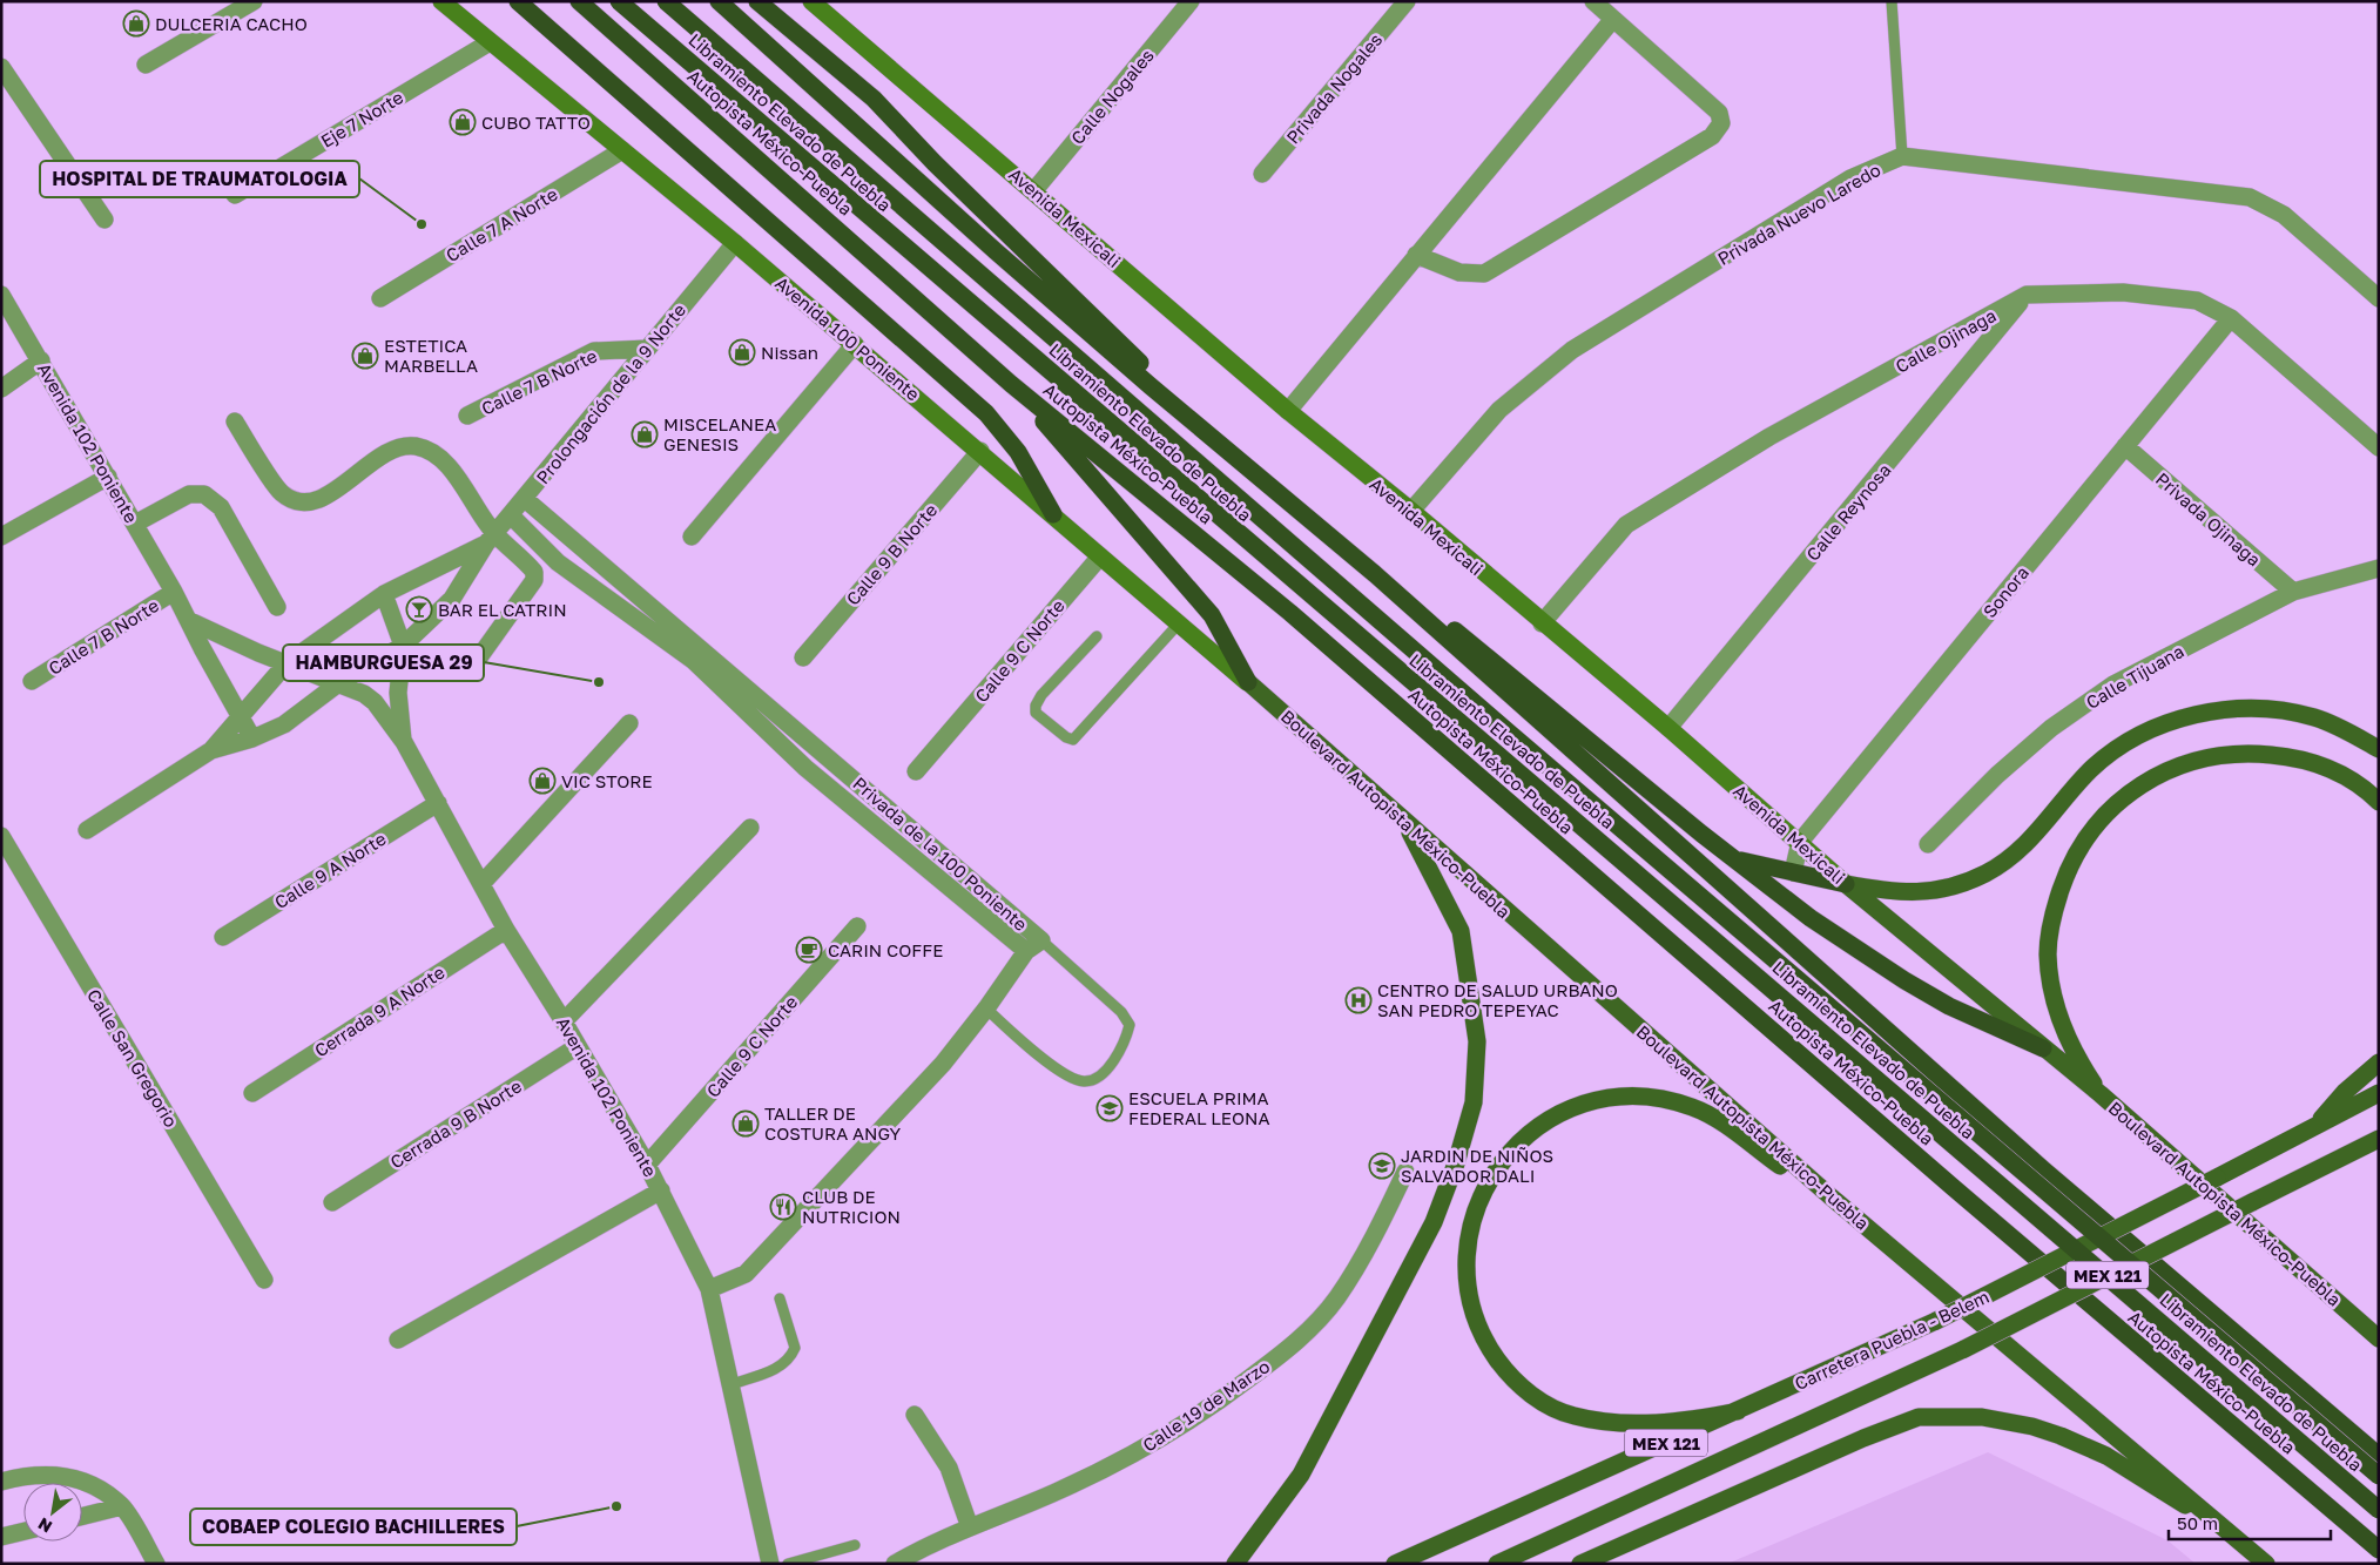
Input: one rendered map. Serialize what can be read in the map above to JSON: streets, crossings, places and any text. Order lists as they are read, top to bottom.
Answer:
{
  "streets": {
    "highway": ["Libramiento Elevado de Puebla", "Autopista México-Puebla"],
    "main road": [
      "Avenida Mexicali",
      "Boulevard Autopista México-Puebla",
      "MEX 121",
      "Carretera Puebla - Belem"
    ],
    "street": [
      "Privada Nogales",
      "Calle Nogales",
      "Eje 7 Norte",
      "Privada Nuevo Laredo",
      "Calle 7 A Norte",
      "Avenida 100 Poniente",
      "Calle Ojinaga",
      "Calle 7 B Norte",
      "Prolongación de la 9 Norte",
      "Avenida 102 Poniente",
      "Calle Reynosa",
      "Privada Ojinaga",
      "Calle 9 B Norte",
      "Sonora",
      "Calle 9 C Norte",
      "Calle Tijuana",
      "Privada de la 100 Poniente",
      "Calle 9 A Norte",
      "Cerrada 9 A Norte",
      "Calle San Gregorio",
      "Cerrada 9 B Norte",
      "Calle 19 de Marzo"
    ]
  },
  "crossings": [
    ["Calle Nogales", "Avenida Mexicali"],
    ["Eje 7 Norte", "Avenida 100 Poniente"],
    ["Privada Nuevo Laredo", "Avenida Mexicali"],
    ["Avenida Mexicali", "Calle Ojinaga"],
    ["Avenida Mexicali", "Calle Reynosa"],
    ["Avenida Mexicali", "Sonora"],
    ["Avenida Mexicali", "Boulevard Autopista México-Puebla"],
    ["Calle 7 A Norte", "Avenida 100 Poniente"],
    ["Avenida 100 Poniente", "Prolongación de la 9 Norte"],
    ["Avenida 100 Poniente", "Calle 9 B Norte"],
    ["Avenida 100 Poniente", "Calle 9 C Norte"],
    ["Avenida 100 Poniente", "Boulevard Autopista México-Puebla"],
    ["Calle Ojinaga", "Calle Reynosa"],
    ["Calle Ojinaga", "Sonora"],
    ["Calle 7 B Norte", "Prolongación de la 9 Norte"],
    ["Calle 7 B Norte", "Avenida 102 Poniente"],
    ["Prolongación de la 9 Norte", "Avenida 102 Poniente"],
    ["Prolongación de la 9 Norte", "Privada de la 100 Poniente"],
    ["Avenida 102 Poniente", "Calle 9 C Norte"],
    ["Avenida 102 Poniente", "Calle 9 A Norte"],
    ["Avenida 102 Poniente", "Cerrada 9 A Norte"],
    ["Avenida 102 Poniente", "Cerrada 9 B Norte"],
    ["Privada Ojinaga", "Sonora"],
    ["Privada Ojinaga", "Calle Tijuana"]
  ],
  "places": {
    "shop": [
      "DULCERIA CACHO",
      "CUBO TATTO",
      "Nissan",
      "ESTETICA MARBELLA",
      "MISCELANEA GENESIS",
      "VIC STORE",
      "TALLER DE COSTURA ANGY"
    ],
    "other": ["HOSPITAL DE TRAUMATOLOGIA", "HAMBURGUESA 29", "COBAEP COLEGIO BACHILLERES"],
    "bar": ["BAR EL CATRIN"],
    "cafe": ["CARIN COFFE"],
    "hospital": ["CENTRO DE SALUD URBANO SAN PEDRO TEPEYAC"],
    "school or university": ["ESCUELA PRIMA FEDERAL LEONA", "JARDIN DE NIÑOS SALVADOR DALI"],
    "restaurant": ["CLUB DE NUTRICION"]
  },
  "scale_bar": "50 m",
  "north": "bottom left"
}
